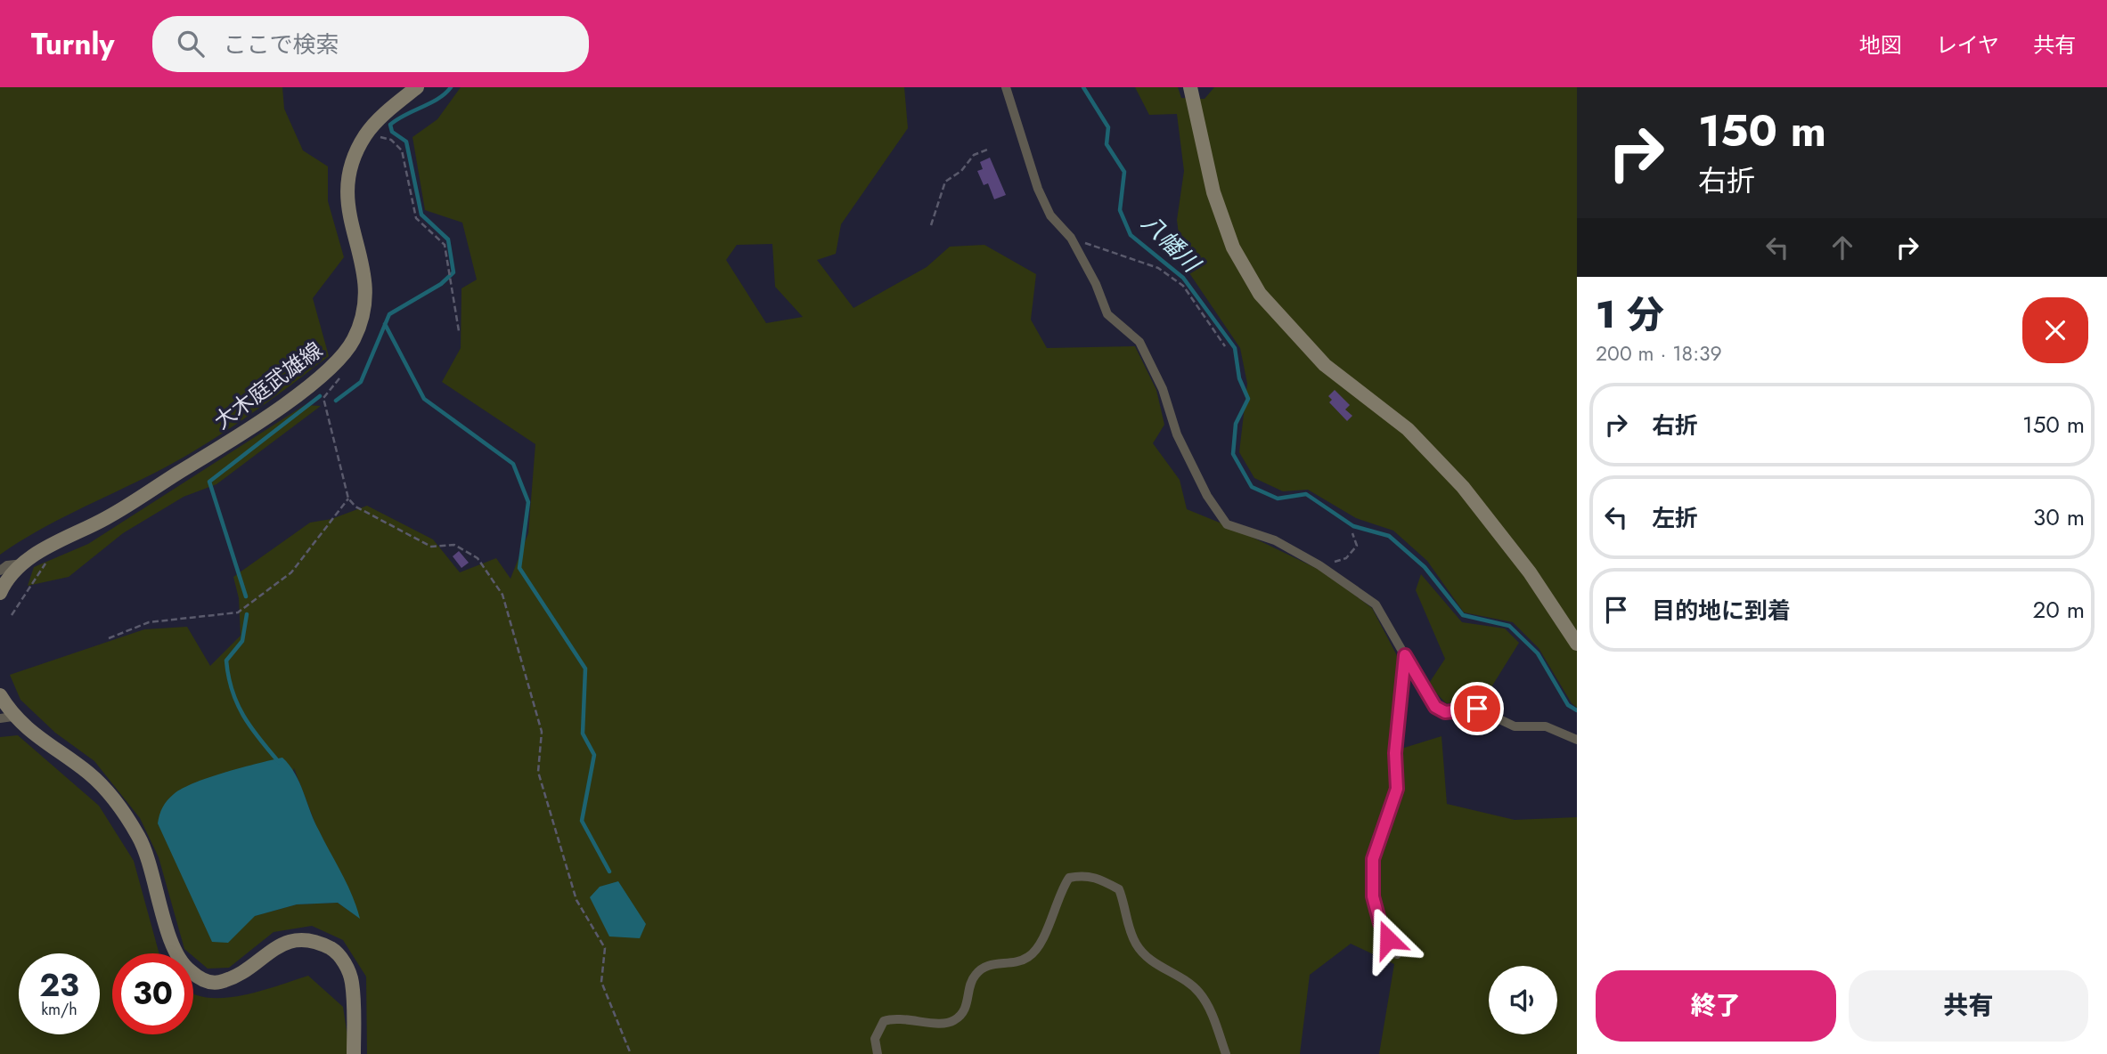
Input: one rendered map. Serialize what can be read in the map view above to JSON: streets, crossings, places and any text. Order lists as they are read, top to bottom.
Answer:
{
  "streets": {
    "main road": ["大木庭武雄線"]
  },
  "water": ["八幡川"],
  "page": {
    "header": "Turnly",
    "search": "ここで検索",
    "nav": ["地図", "レイヤ", "共有"],
    "turn": ["150 m", "右折"],
    "heading": ["1 分", "200 m · 18:39"],
    "list": [
      {
        "name": "右折",
        "value": "150 m"
      },
      {
        "name": "左折",
        "value": "30 m"
      },
      {
        "name": "目的地に到着",
        "value": "20 m"
      }
    ],
    "speed": "23 km/h",
    "limit": "30",
    "buttons": ["終了", "共有"]
  }
}
